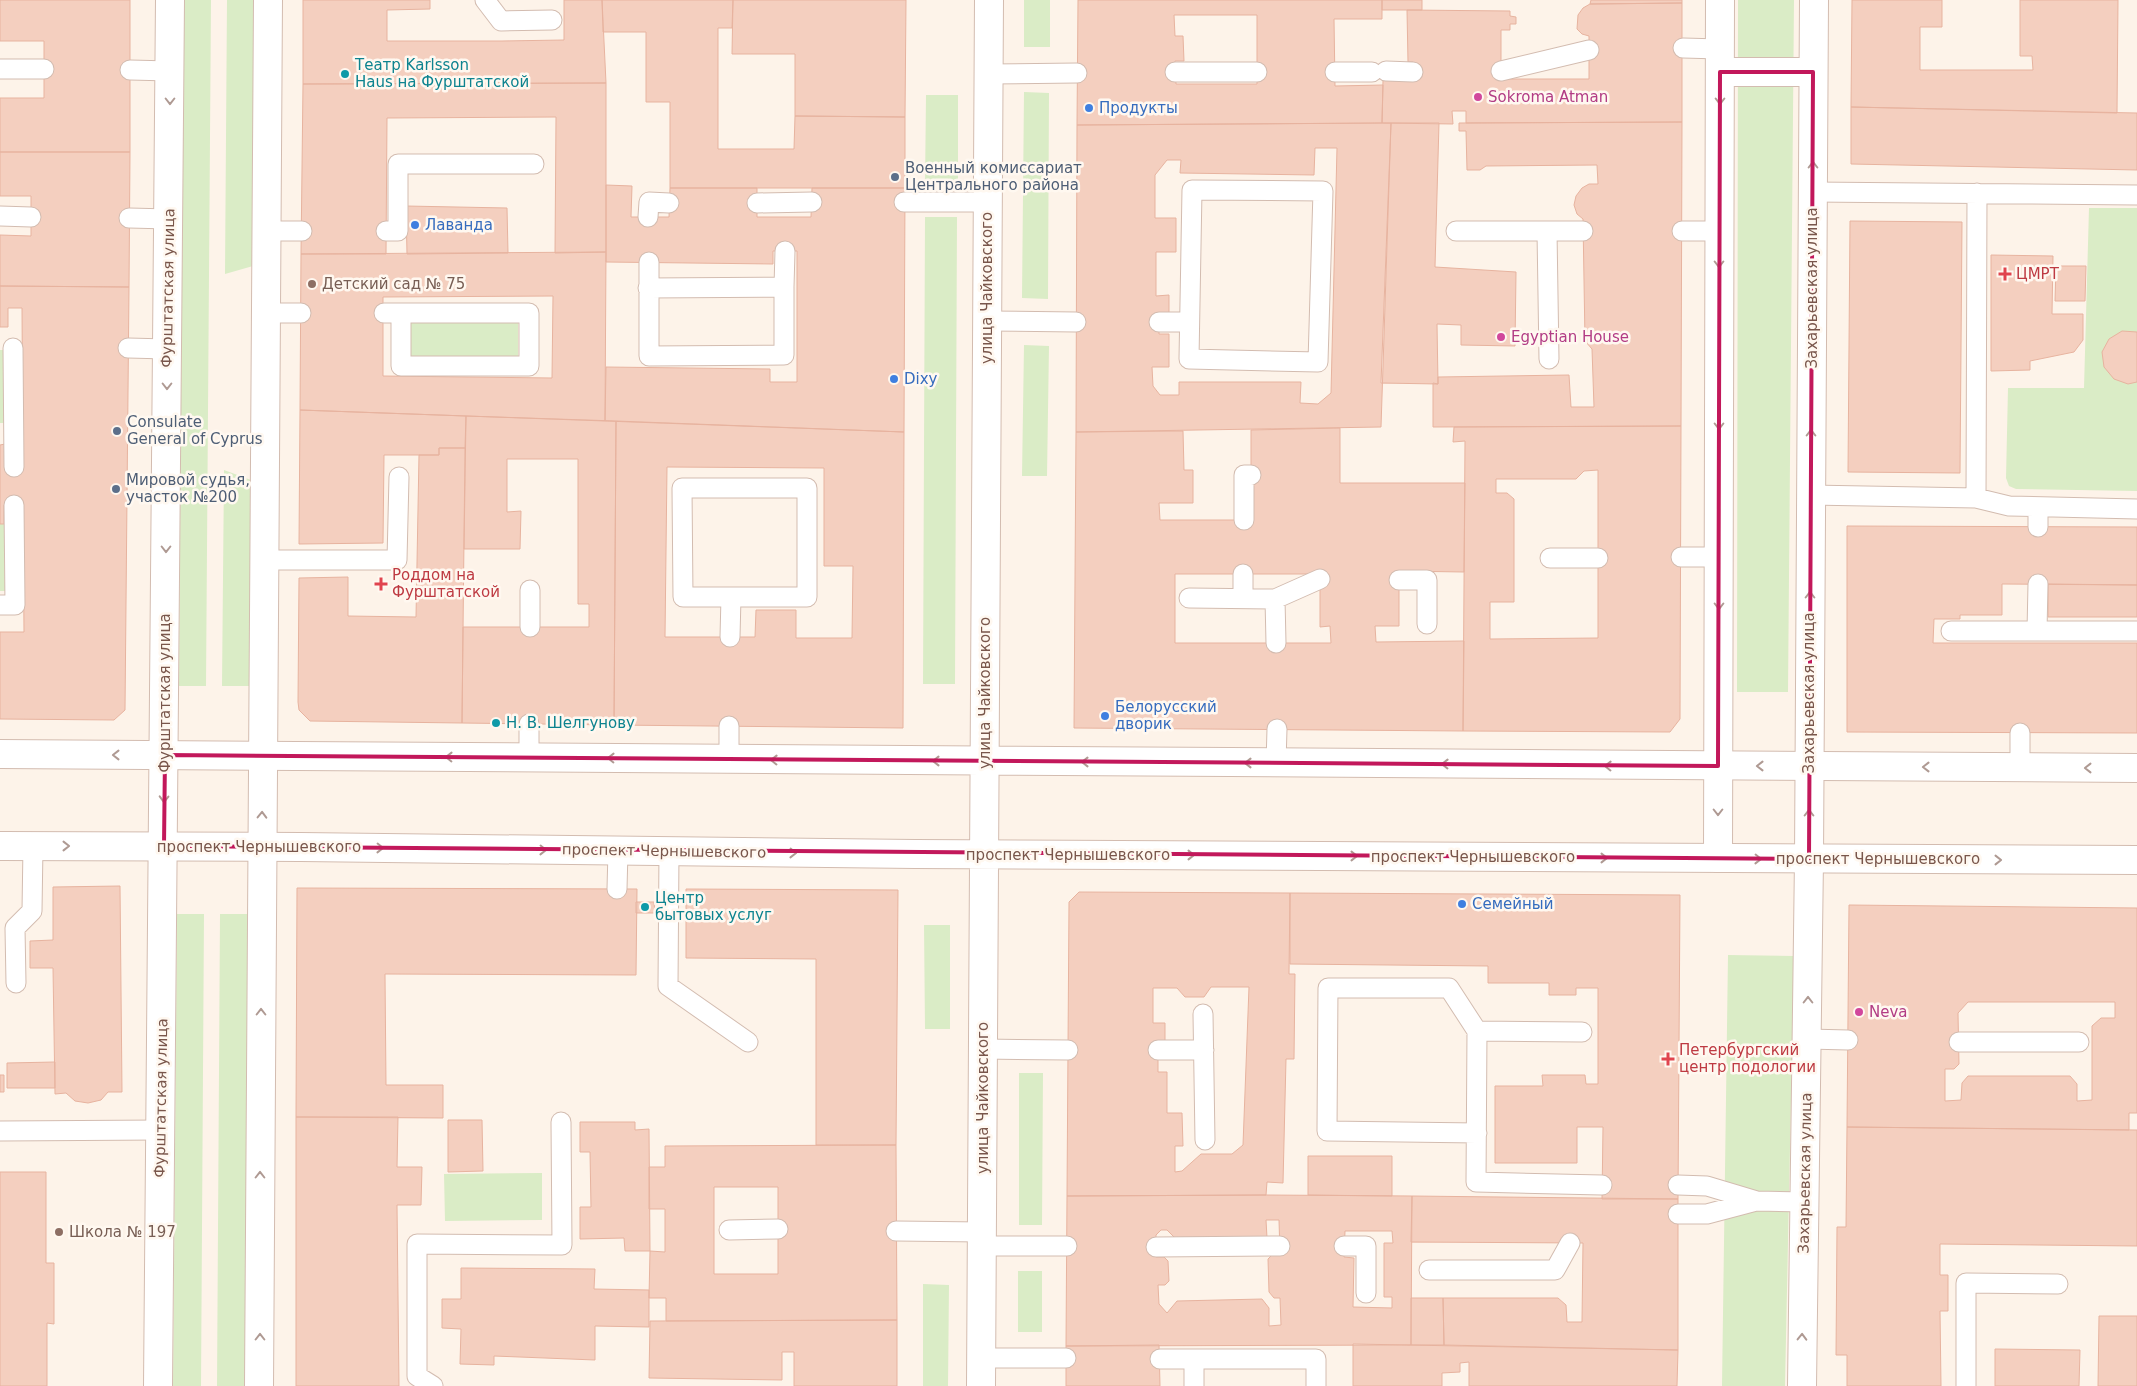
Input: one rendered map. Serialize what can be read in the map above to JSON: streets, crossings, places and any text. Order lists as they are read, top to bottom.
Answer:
{
  "streets": {
    "street": [
      "Фурштатская улица",
      "улица Чайковского",
      "Захарьевская улица",
      "проспект Чернышевского"
    ]
  },
  "crossings": [
    ["Фурштатская улица", "проспект Чернышевского"],
    ["улица Чайковского", "проспект Чернышевского"],
    ["Захарьевская улица", "проспект Чернышевского"]
  ],
  "places": {
    "other": [
      "Театр Karlsson Haus на Фурштатской",
      "Sokroma Atman",
      "Продукты",
      "Военный комиссариат Центрального района",
      "Лаванда",
      "Детский сад № 75",
      "Egyptian House",
      "Dixy",
      "Consulate General of Cyprus",
      "Мировой судья, участок №200",
      "Белорусский дворик",
      "Н. В. Шелгунову",
      "Семейный",
      "Центр бытовых услуг",
      "Neva",
      "Школа № 197"
    ],
    "health": ["ЦМРТ", "Роддом на Фурштатской", "Петербургский центр подологии"]
  }
}
